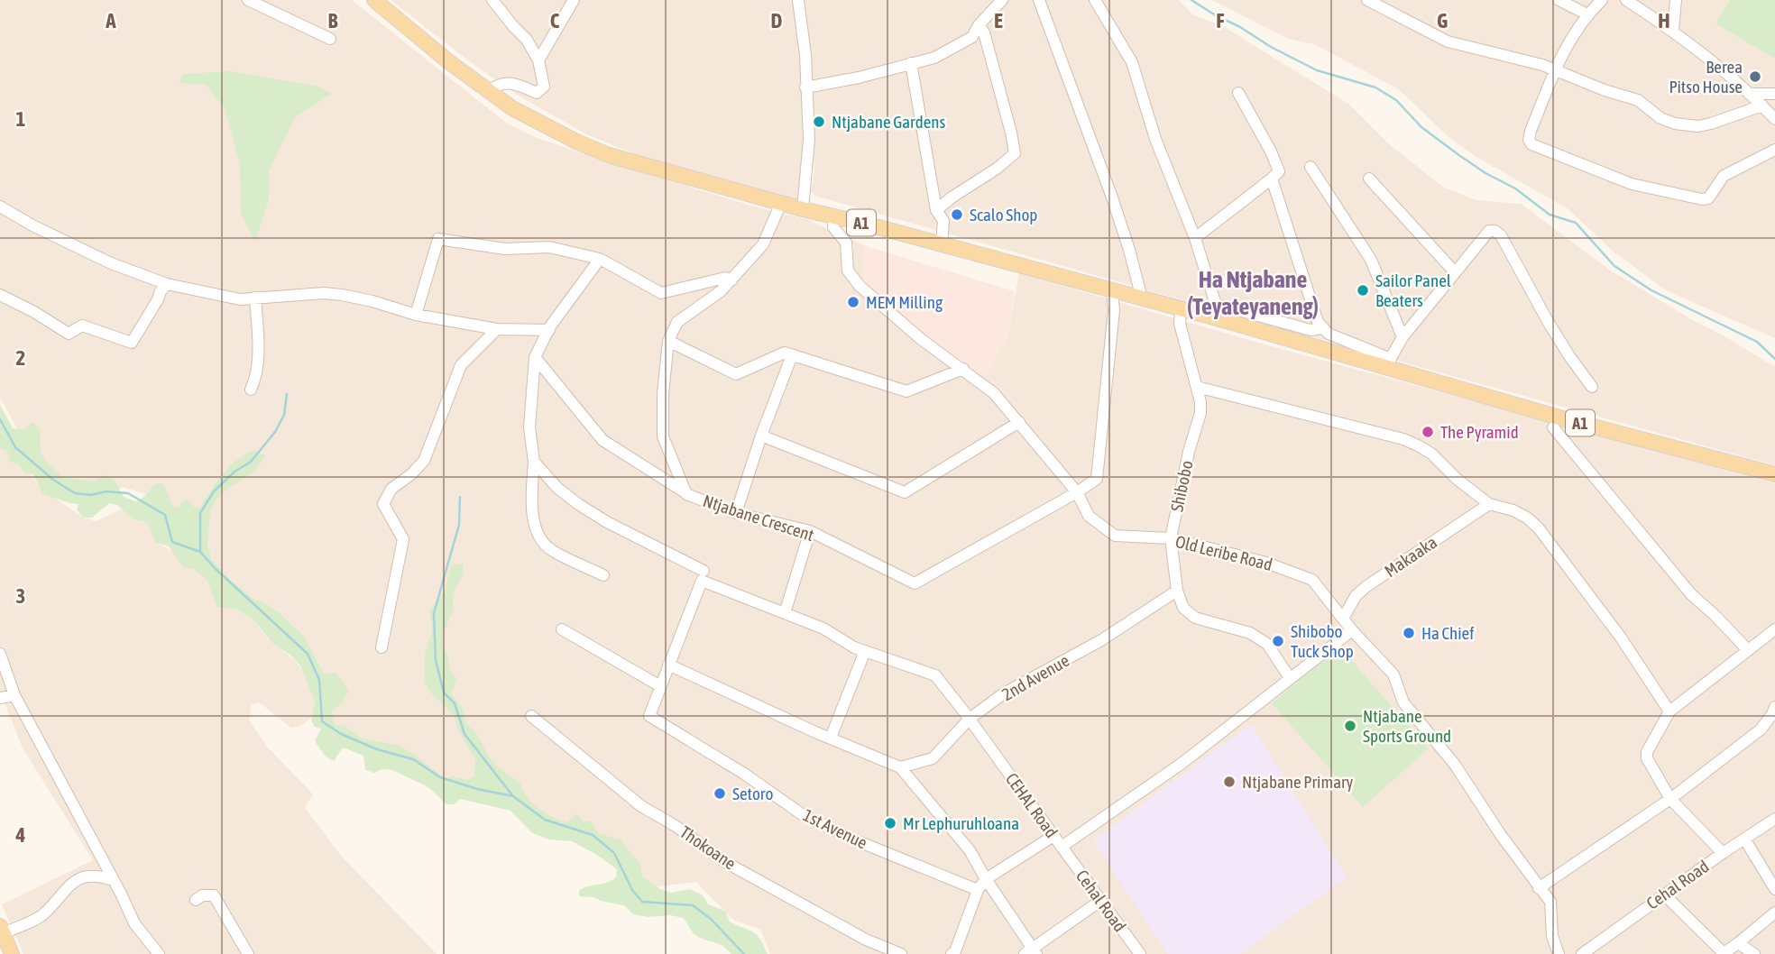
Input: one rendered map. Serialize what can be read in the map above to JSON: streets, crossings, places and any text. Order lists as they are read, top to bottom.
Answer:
{
  "streets": {
    "main road": ["A1"],
    "street": [
      "Shibobo",
      "Ntjabane Crescent",
      "Old Leribe Road",
      "Makaaka",
      "2nd Avenue",
      "CEHAL Road",
      "1st Avenue",
      "Thokoane",
      "Cehal Road"
    ]
  },
  "crossings": [
    ["A1", "Shibobo"],
    ["A1", "Ntjabane Crescent"],
    ["A1", "Old Leribe Road"],
    ["Shibobo", "Old Leribe Road"],
    ["Shibobo", "2nd Avenue"],
    ["Shibobo", "CEHAL Road"],
    ["Ntjabane Crescent", "Old Leribe Road"],
    ["Old Leribe Road", "Makaaka"],
    ["Old Leribe Road", "CEHAL Road"],
    ["2nd Avenue", "CEHAL Road"],
    ["CEHAL Road", "1st Avenue"],
    ["CEHAL Road", "Cehal Road"]
  ],
  "districts": ["Ha Ntjabane (Teyateyaneng)"],
  "places": [
    "Berea Pitso House",
    "Ntjabane Gardens",
    "Scalo Shop",
    "Sailor Panel Beaters",
    "MEM Milling",
    "The Pyramid",
    "Ha Chief",
    "Shibobo Tuck Shop",
    "Ntjabane Sports Ground",
    "Ntjabane Primary",
    "Setoro",
    "Mr Lephuruhloana"
  ],
  "grid": {
    "columns": [
      "A",
      "B",
      "C",
      "D",
      "E",
      "F",
      "G",
      "H"
    ],
    "rows": [
      "1",
      "2",
      "3",
      "4"
    ]
  }
}
